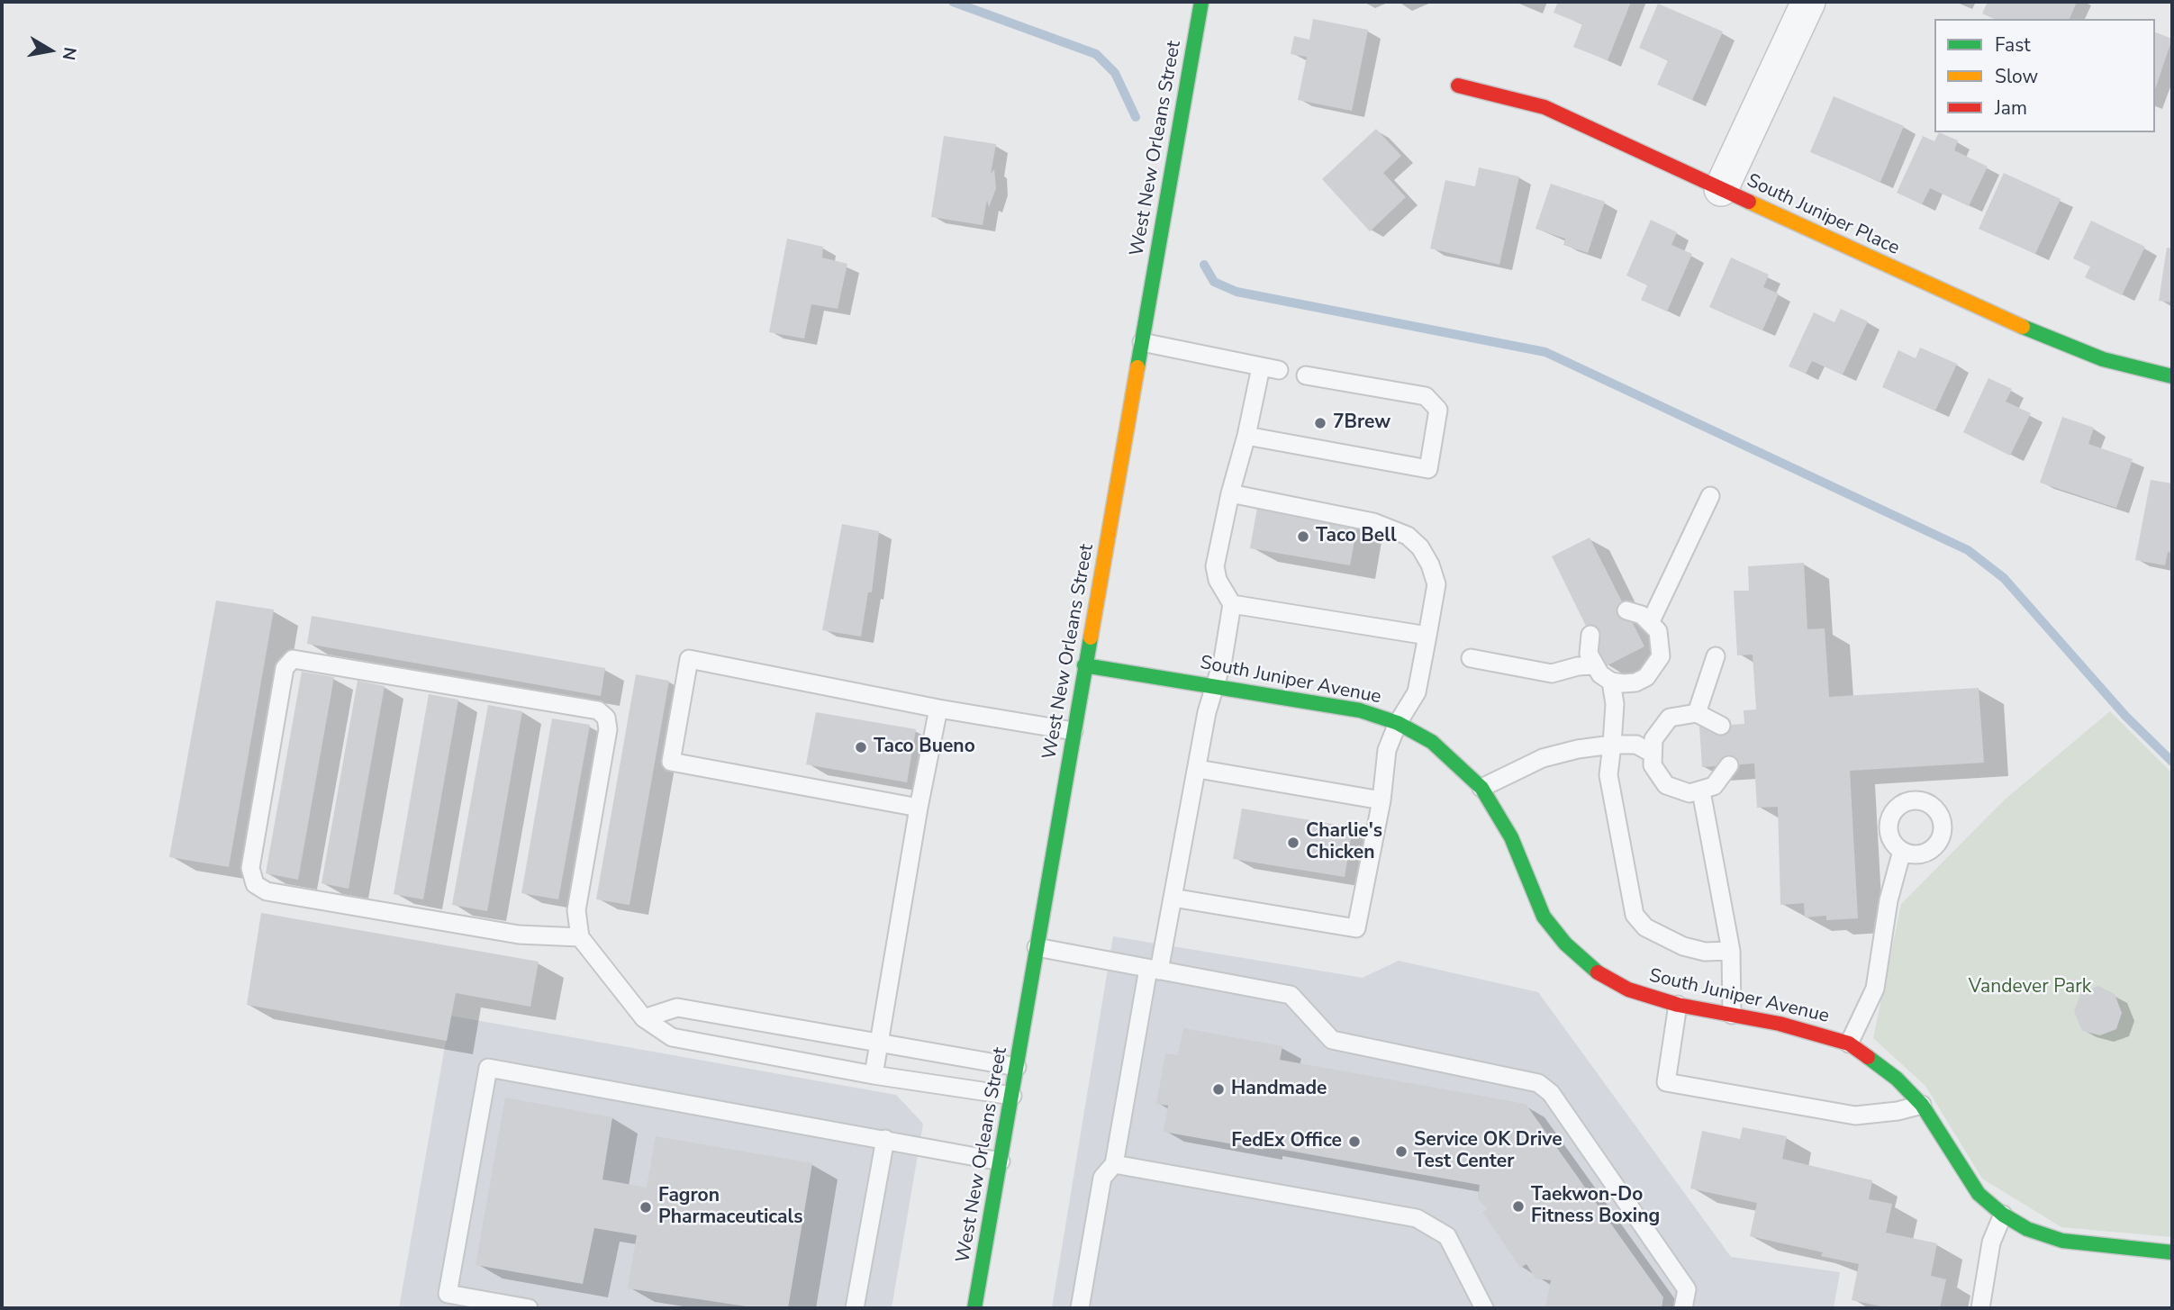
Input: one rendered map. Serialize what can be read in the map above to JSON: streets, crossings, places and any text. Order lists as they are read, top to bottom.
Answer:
{
  "streets": {
    "street": ["West New Orleans Street", "South Juniper Place", "South Juniper Avenue"]
  },
  "crossings": [
    ["West New Orleans Street", "South Juniper Avenue"]
  ],
  "parks": ["Vandever Park"],
  "places": [
    "7Brew",
    "Taco Bell",
    "Taco Bueno",
    "Charlie's Chicken",
    "Handmade",
    "FedEx Office",
    "Service OK Drive Test Center",
    "Taekwon-Do Fitness Boxing",
    "Fagron Pharmaceuticals"
  ],
  "legend": ["Fast", "Slow", "Jam"],
  "north": "right"
}
